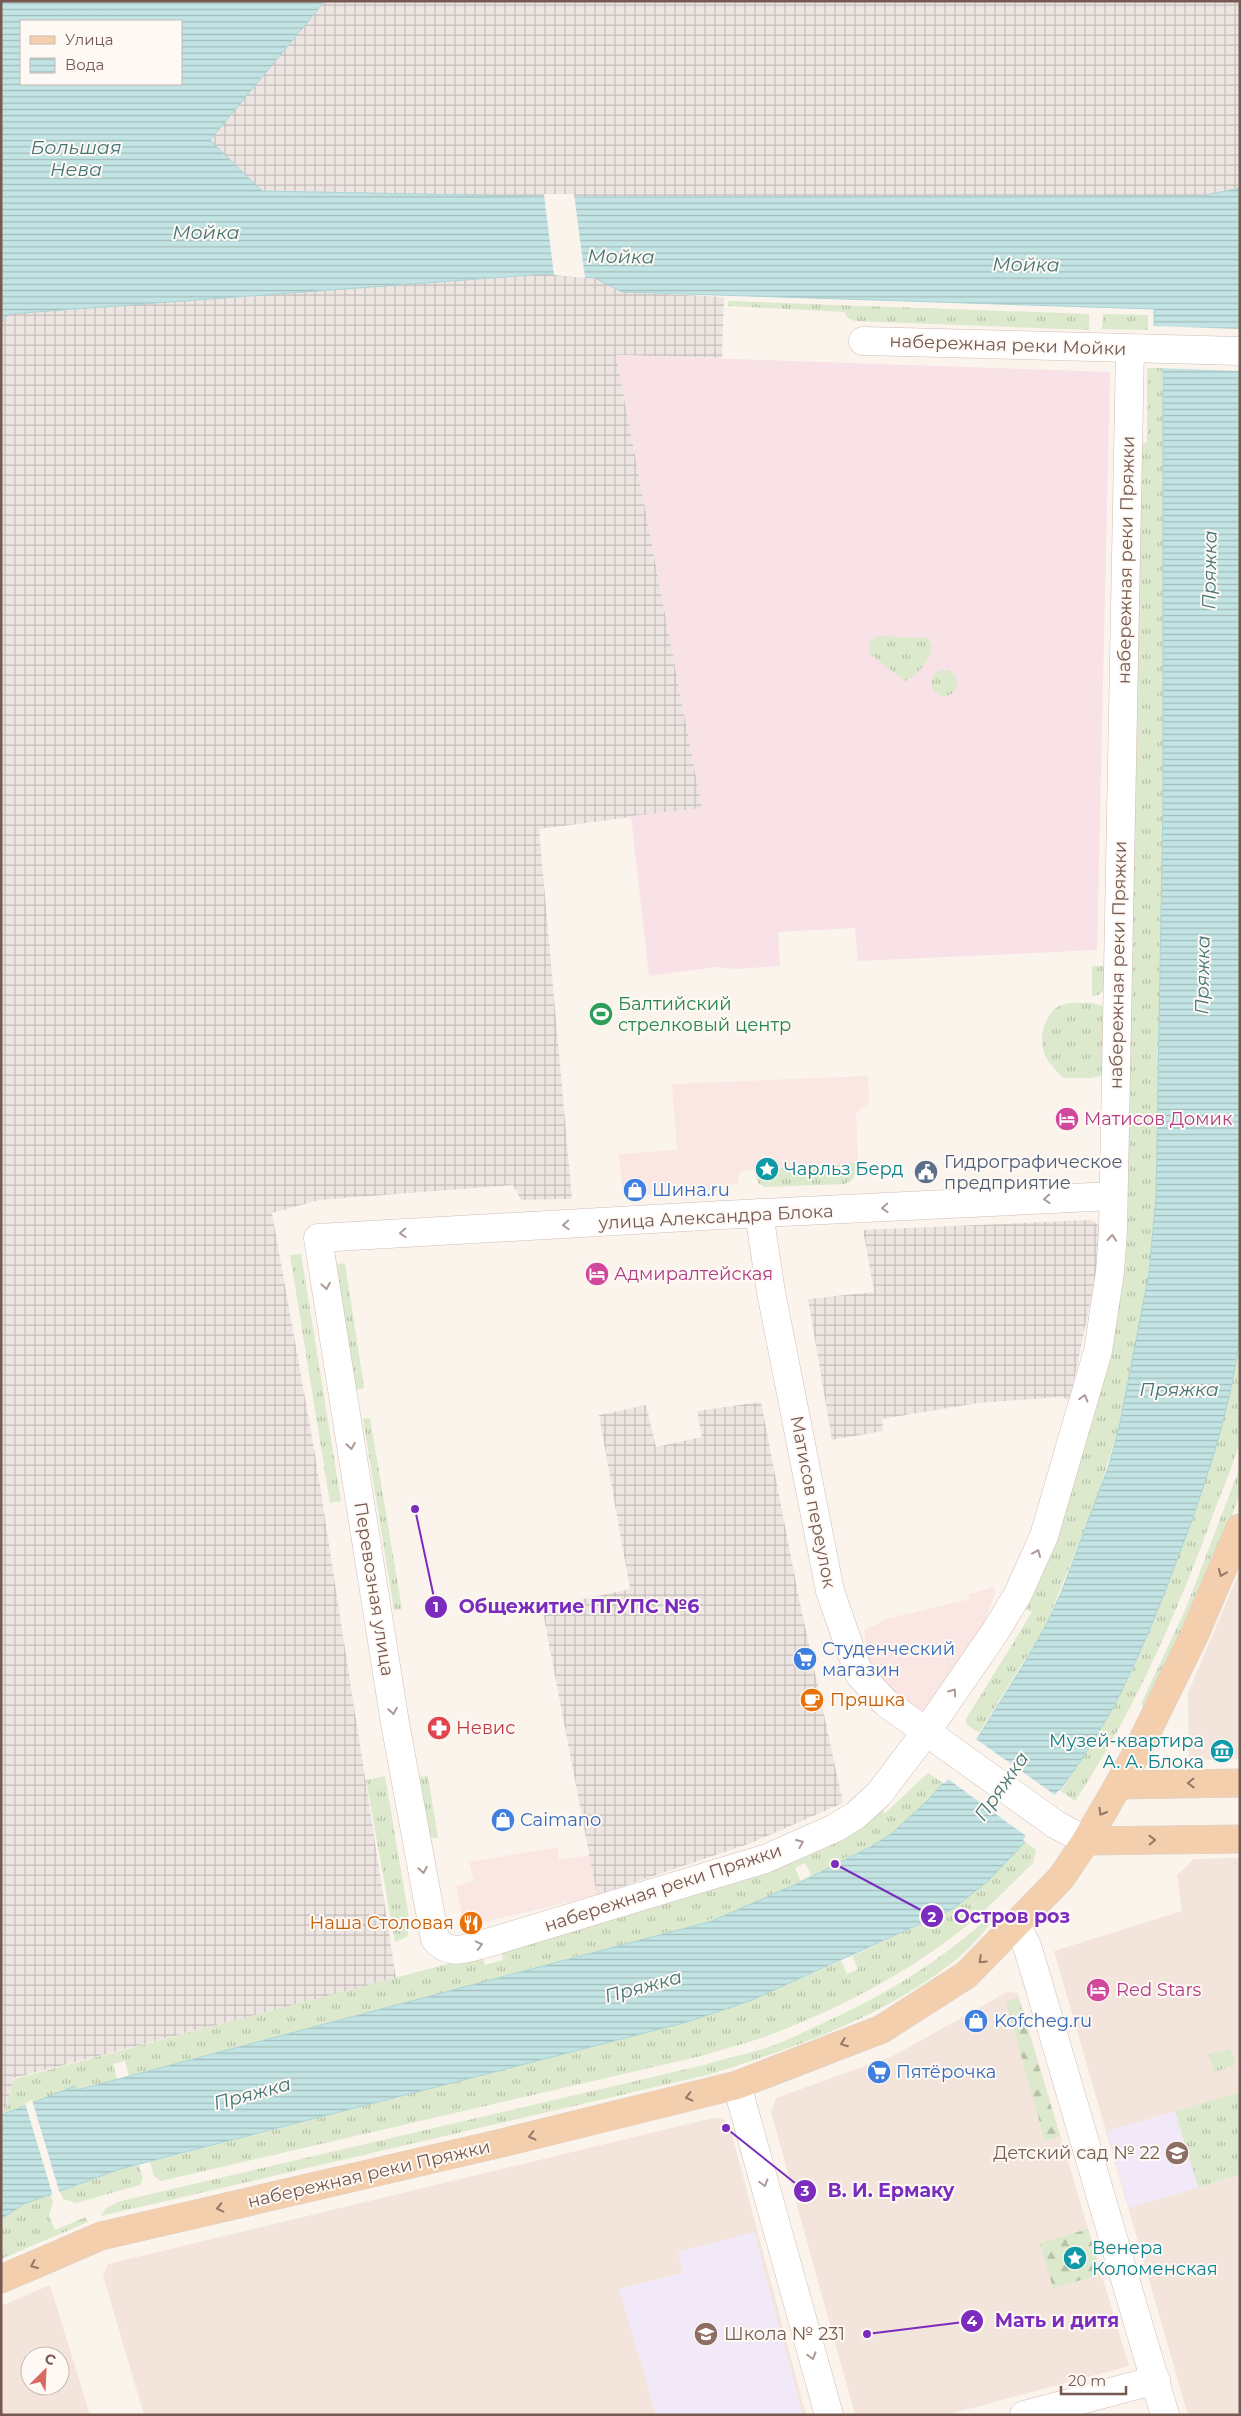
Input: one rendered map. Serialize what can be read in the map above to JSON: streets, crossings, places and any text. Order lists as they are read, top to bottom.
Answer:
{
  "streets": {
    "main road": ["набережная реки Пряжки"],
    "street": [
      "набережная реки Мойки",
      "улица Александра Блока",
      "Матисов переулок",
      "Перевозная улица"
    ]
  },
  "crossings": [
    ["набережная реки Мойки", "набережная реки Пряжки"],
    ["набережная реки Пряжки", "улица Александра Блока"],
    ["набережная реки Пряжки", "Матисов переулок"],
    ["набережная реки Пряжки", "Перевозная улица"],
    ["улица Александра Блока", "Матисов переулок"],
    ["улица Александра Блока", "Перевозная улица"]
  ],
  "one_way": ["улица Александра Блока", "Перевозная улица"],
  "water": ["Большая Нева", "Мойка", "Пряжка"],
  "places": {
    "sports": ["Балтийский стрелковый центр"],
    "hotel": ["Матисов Домик", "Адмиралтейская", "Red Stars"],
    "place": ["Чарльз Берд", "Венера Коломенская"],
    "public building": ["Гидрографическое предприятие"],
    "shop": ["Шина.ru", "Caimano", "Kofcheg.ru"],
    "other": [
      "Общежитие ПГУПС №6",
      "Остров роз",
      "В. И. Ермаку",
      "Мать и дитя"
    ],
    "supermarket": ["Студенческий магазин", "Пятёрочка"],
    "cafe": ["Пряшка"],
    "pharmacy": ["Невис"],
    "museum": ["Музей-квартира А. А. Блока"],
    "restaurant": ["Наша Столовая"],
    "school or university": ["Детский сад № 22", "Школа № 231"]
  },
  "legend": ["Улица", "Вода"],
  "scale_bar": "20 m",
  "north": "top right"
}
